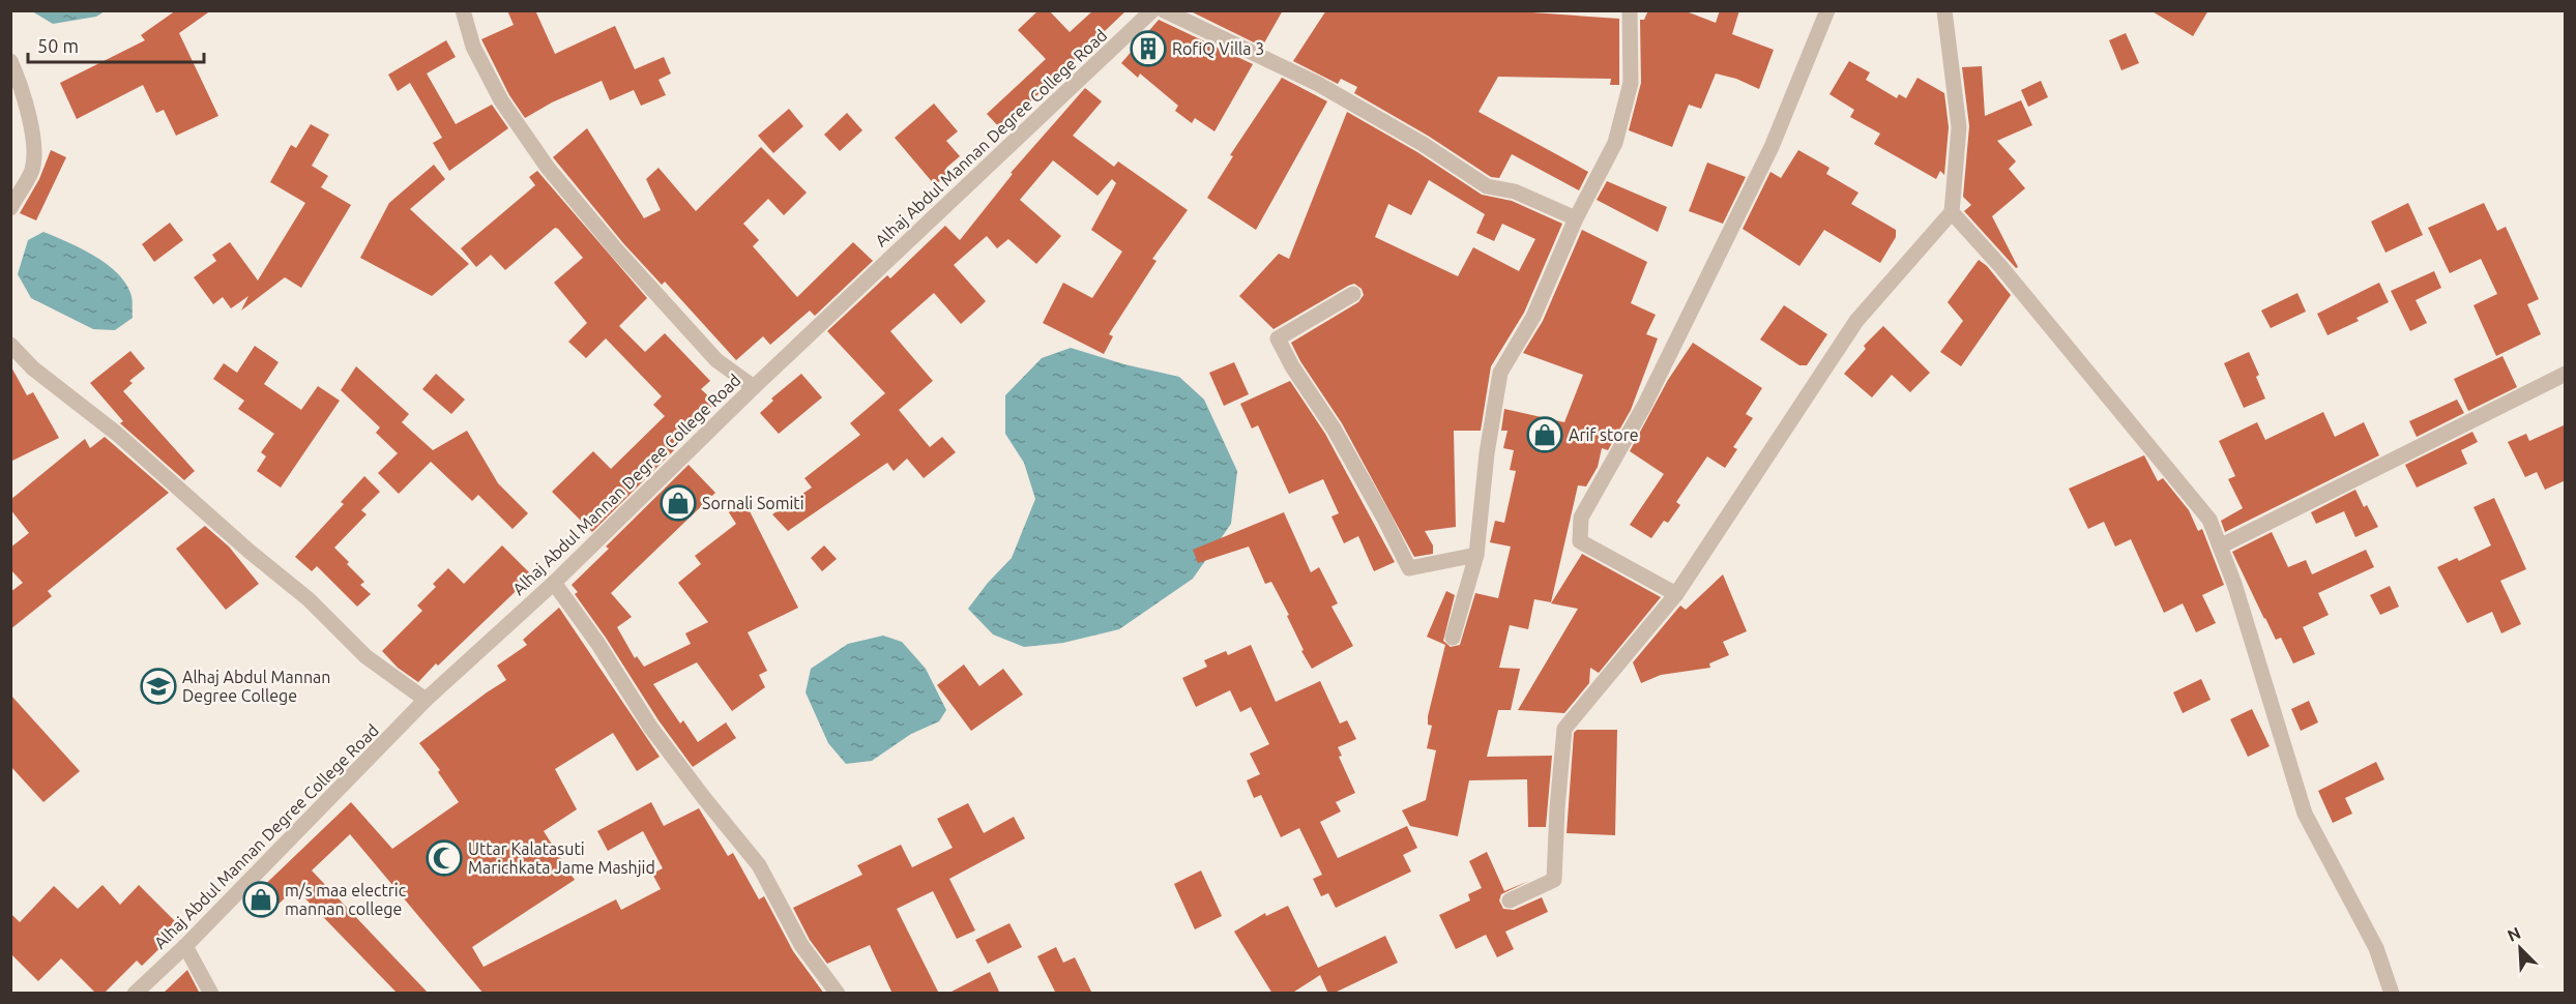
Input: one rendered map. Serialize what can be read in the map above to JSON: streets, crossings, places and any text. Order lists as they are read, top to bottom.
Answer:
{
  "streets": {
    "street": ["Alhaj Abdul Mannan Degree College Road"]
  },
  "places": {
    "building": ["RofiQ Villa 3"],
    "shop": ["Arif store", "Sornali Somiti", "m/s maa electric mannan college"],
    "school or university": ["Alhaj Abdul Mannan Degree College"],
    "mosque": ["Uttar Kalatasuti Marichkata Jame Mashjid"]
  },
  "scale_bar": "50 m",
  "north": "top left"
}
